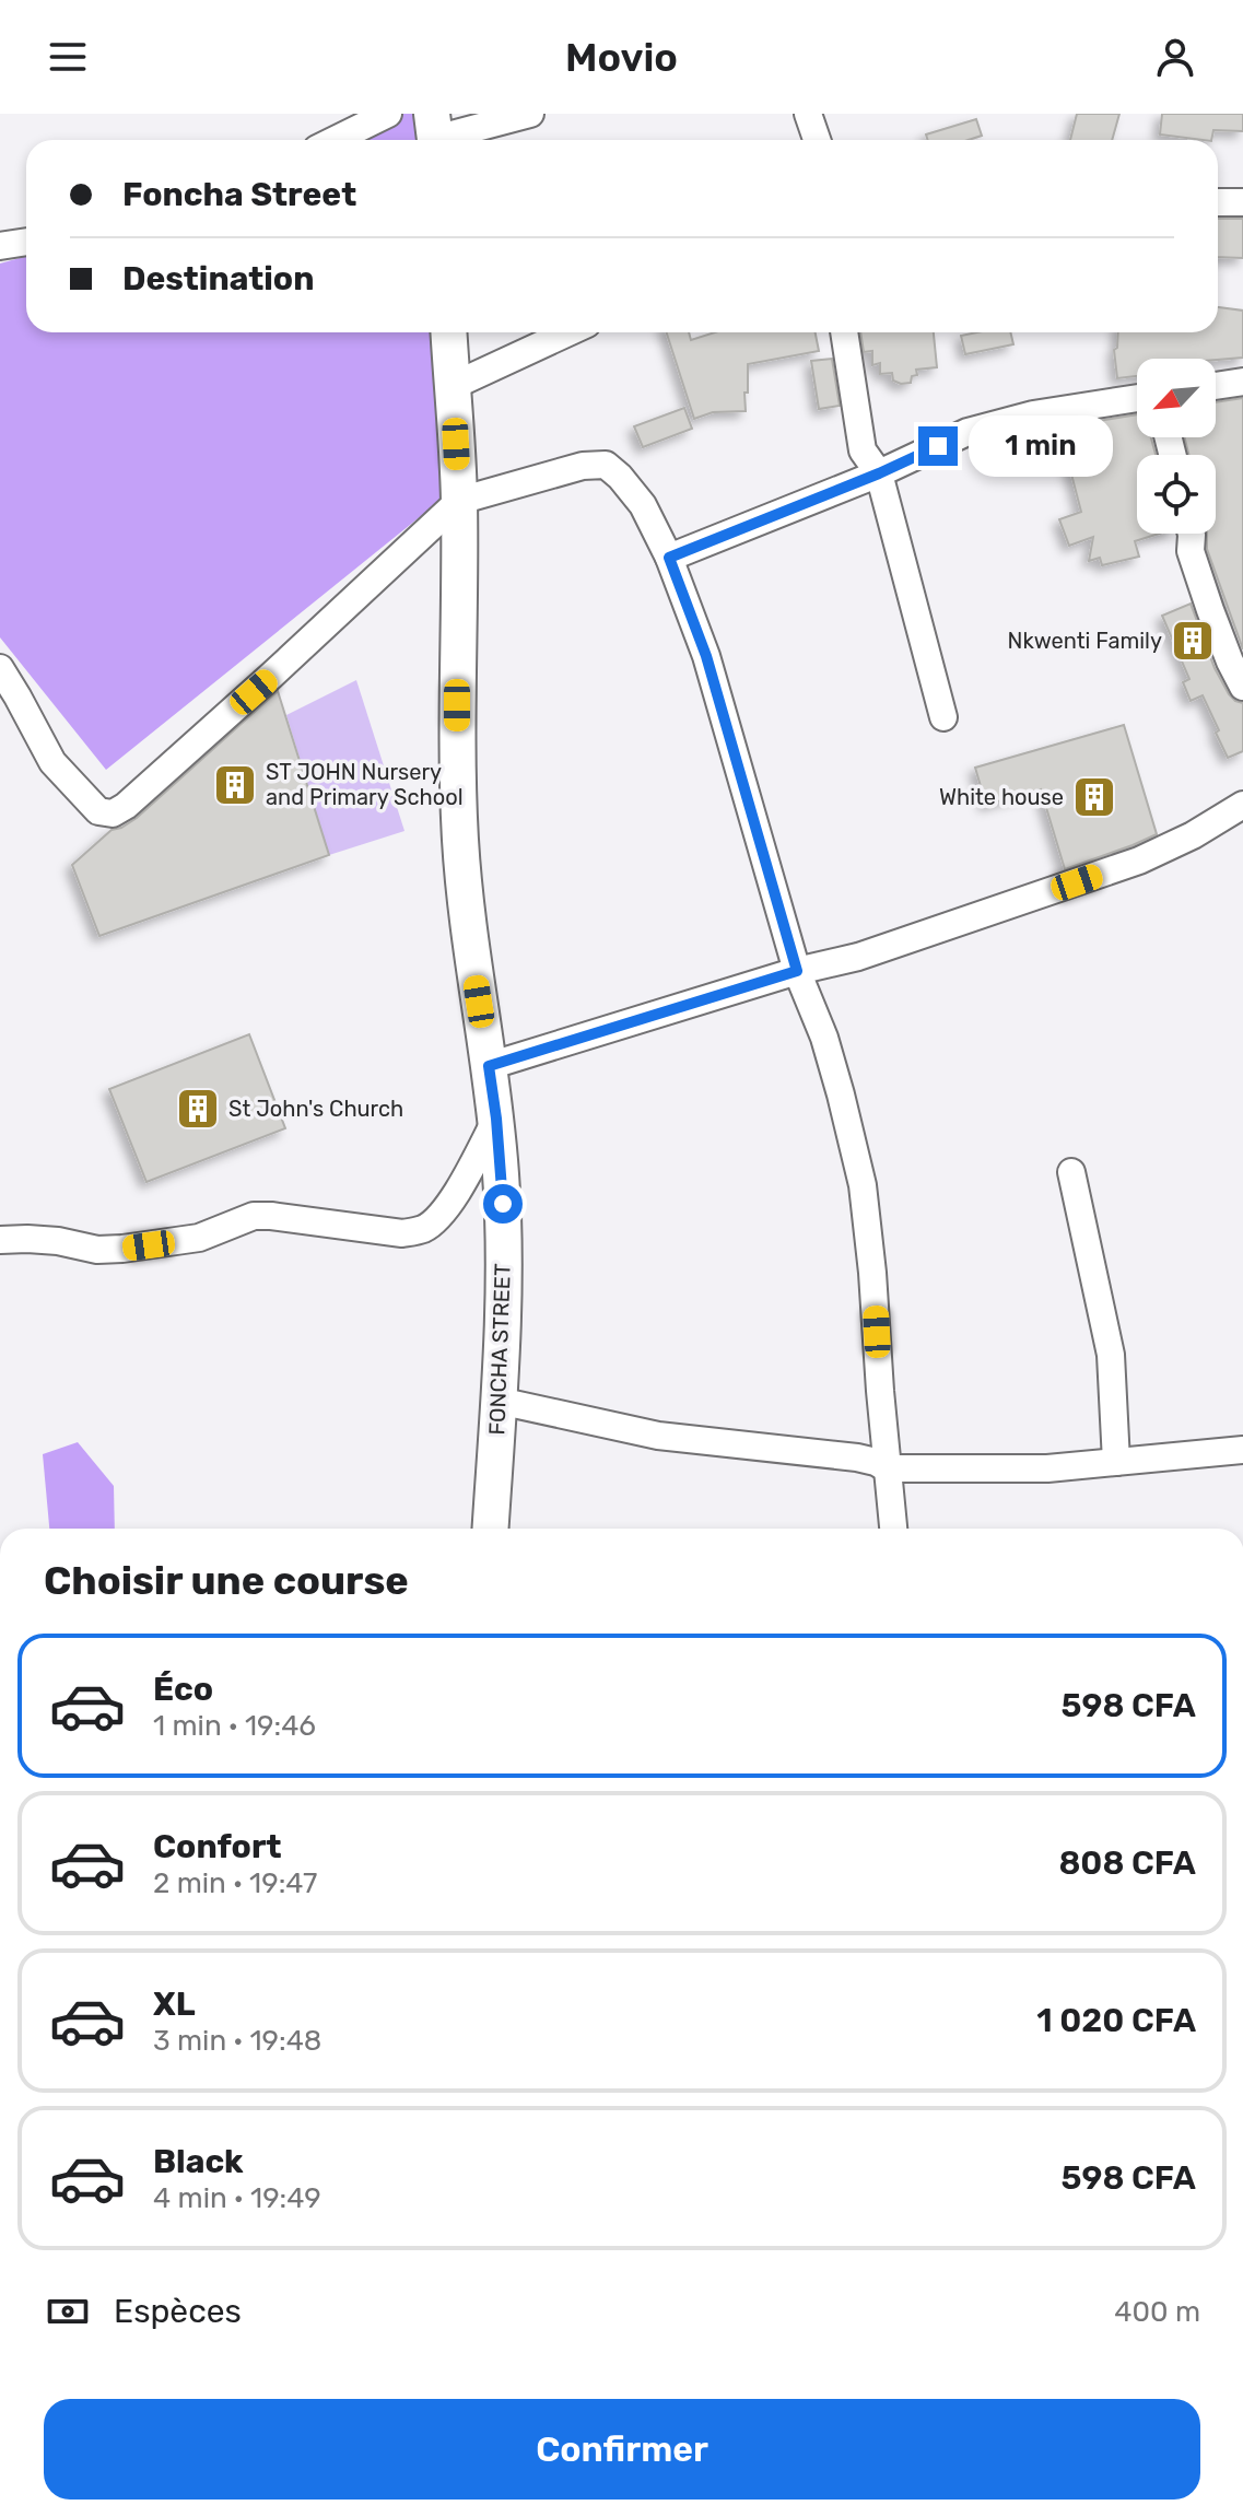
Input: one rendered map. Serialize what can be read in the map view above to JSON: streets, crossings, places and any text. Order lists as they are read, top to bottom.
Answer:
{
  "streets": {
    "main road": ["FONCHA STREET"]
  },
  "places": {
    "building": [
      "Nkwenti Family",
      "ST JOHN Nursery and Primary School",
      "White house",
      "St John's Church"
    ]
  },
  "north": "bottom left",
  "page": {
    "header": "Movio",
    "banner": ["Foncha Street", "Destination"],
    "bubble": "1 min",
    "heading": "Choisir une course",
    "list": [
      {
        "name": "Éco",
        "note": "1 min · 19:46",
        "value": "598 CFA"
      },
      {
        "name": "Confort",
        "note": "2 min · 19:47",
        "value": "808 CFA"
      },
      {
        "name": "XL",
        "note": "3 min · 19:48",
        "value": "1 020 CFA"
      },
      {
        "name": "Black",
        "note": "4 min · 19:49",
        "value": "598 CFA"
      }
    ],
    "pay": ["Espèces", "400 m"],
    "buttons": "Confirmer"
  }
}
